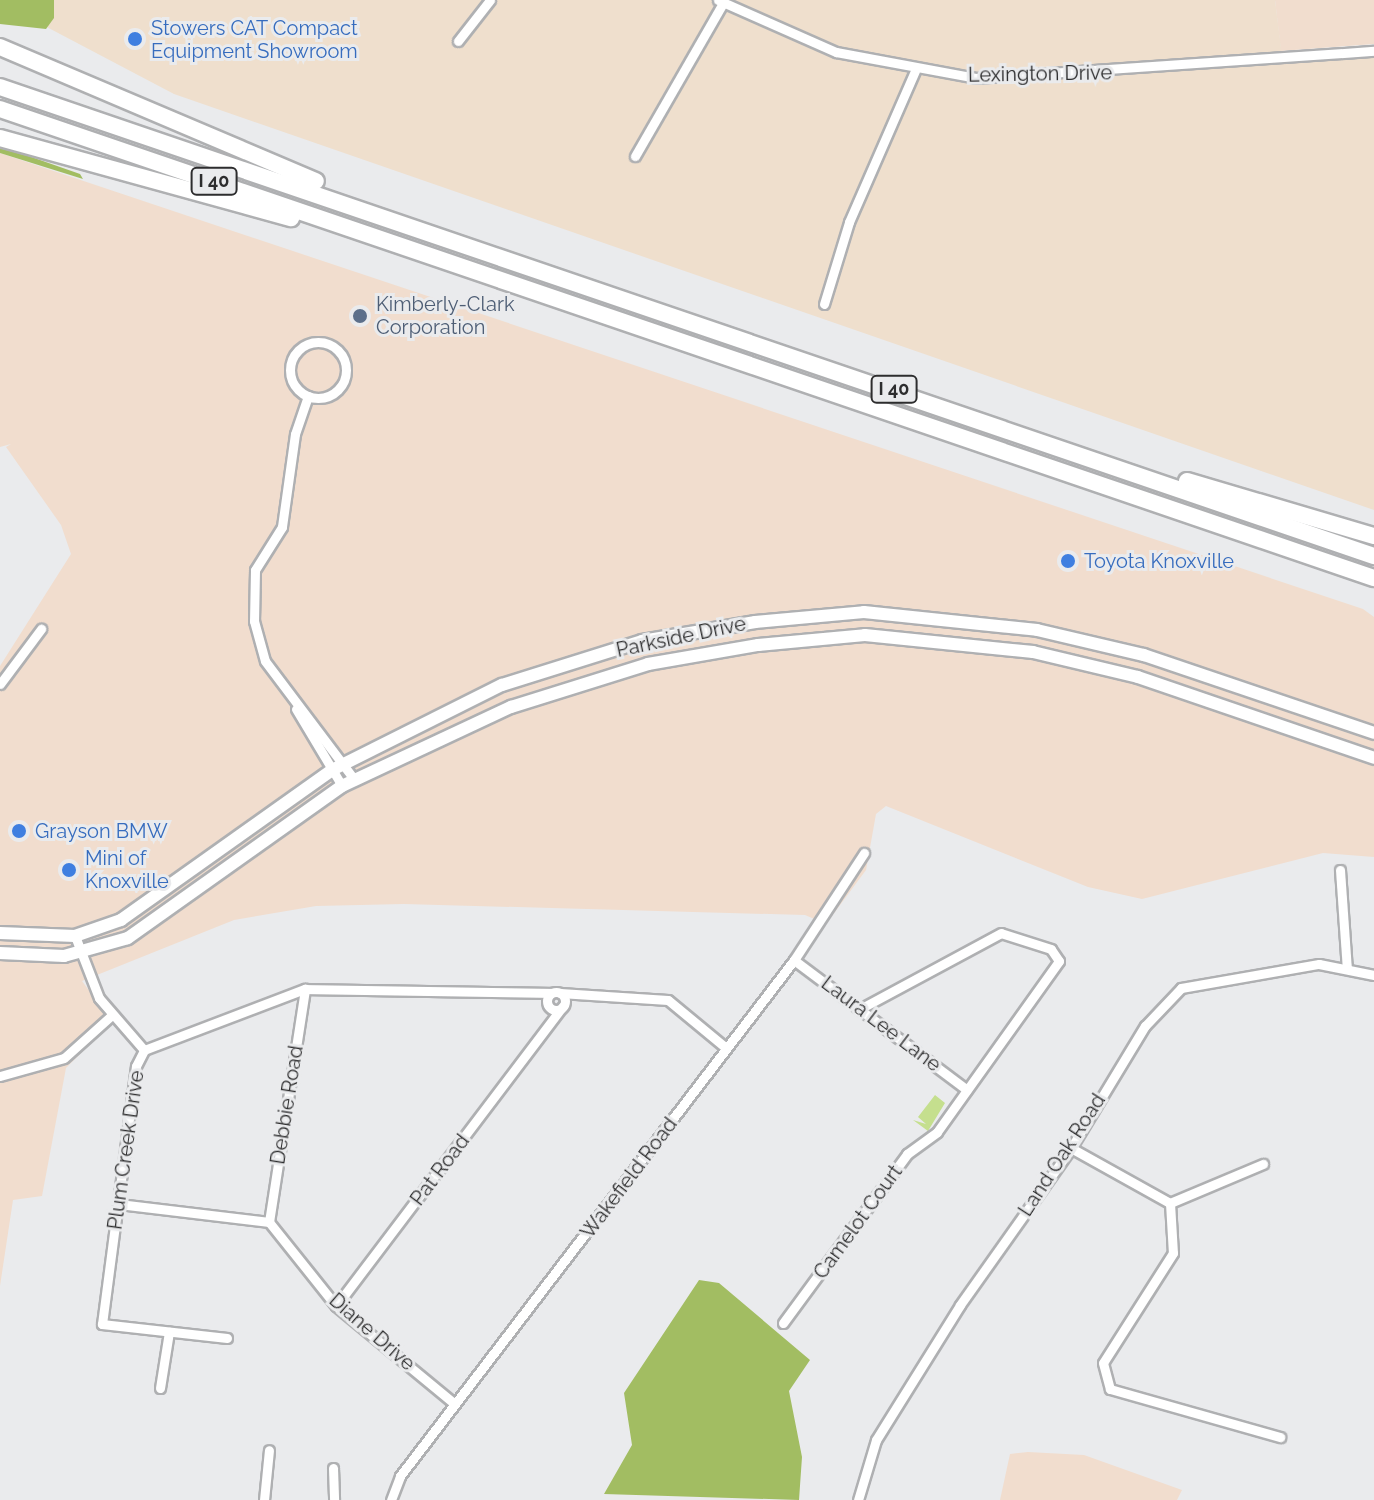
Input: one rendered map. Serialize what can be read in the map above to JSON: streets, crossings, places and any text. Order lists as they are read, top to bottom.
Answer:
{
  "streets": {
    "highway": ["I 40"],
    "street": [
      "Lexington Drive",
      "Parkside Drive",
      "Laura Lee Lane",
      "Debbie Road",
      "Plum Creek Drive",
      "Land Oak Road",
      "Pat Road",
      "Wakefield Road",
      "Camelot Court",
      "Diane Drive"
    ]
  },
  "crossings": [
    ["Laura Lee Lane", "Wakefield Road"],
    ["Laura Lee Lane", "Camelot Court"],
    ["Debbie Road", "Plum Creek Drive"],
    ["Debbie Road", "Diane Drive"],
    ["Plum Creek Drive", "Pat Road"],
    ["Plum Creek Drive", "Wakefield Road"],
    ["Pat Road", "Diane Drive"],
    ["Wakefield Road", "Diane Drive"]
  ],
  "places": [
    "Stowers CAT Compact Equipment Showroom",
    "Kimberly-Clark Corporation",
    "Toyota Knoxville",
    "Grayson BMW",
    "Mini of Knoxville"
  ]
}
